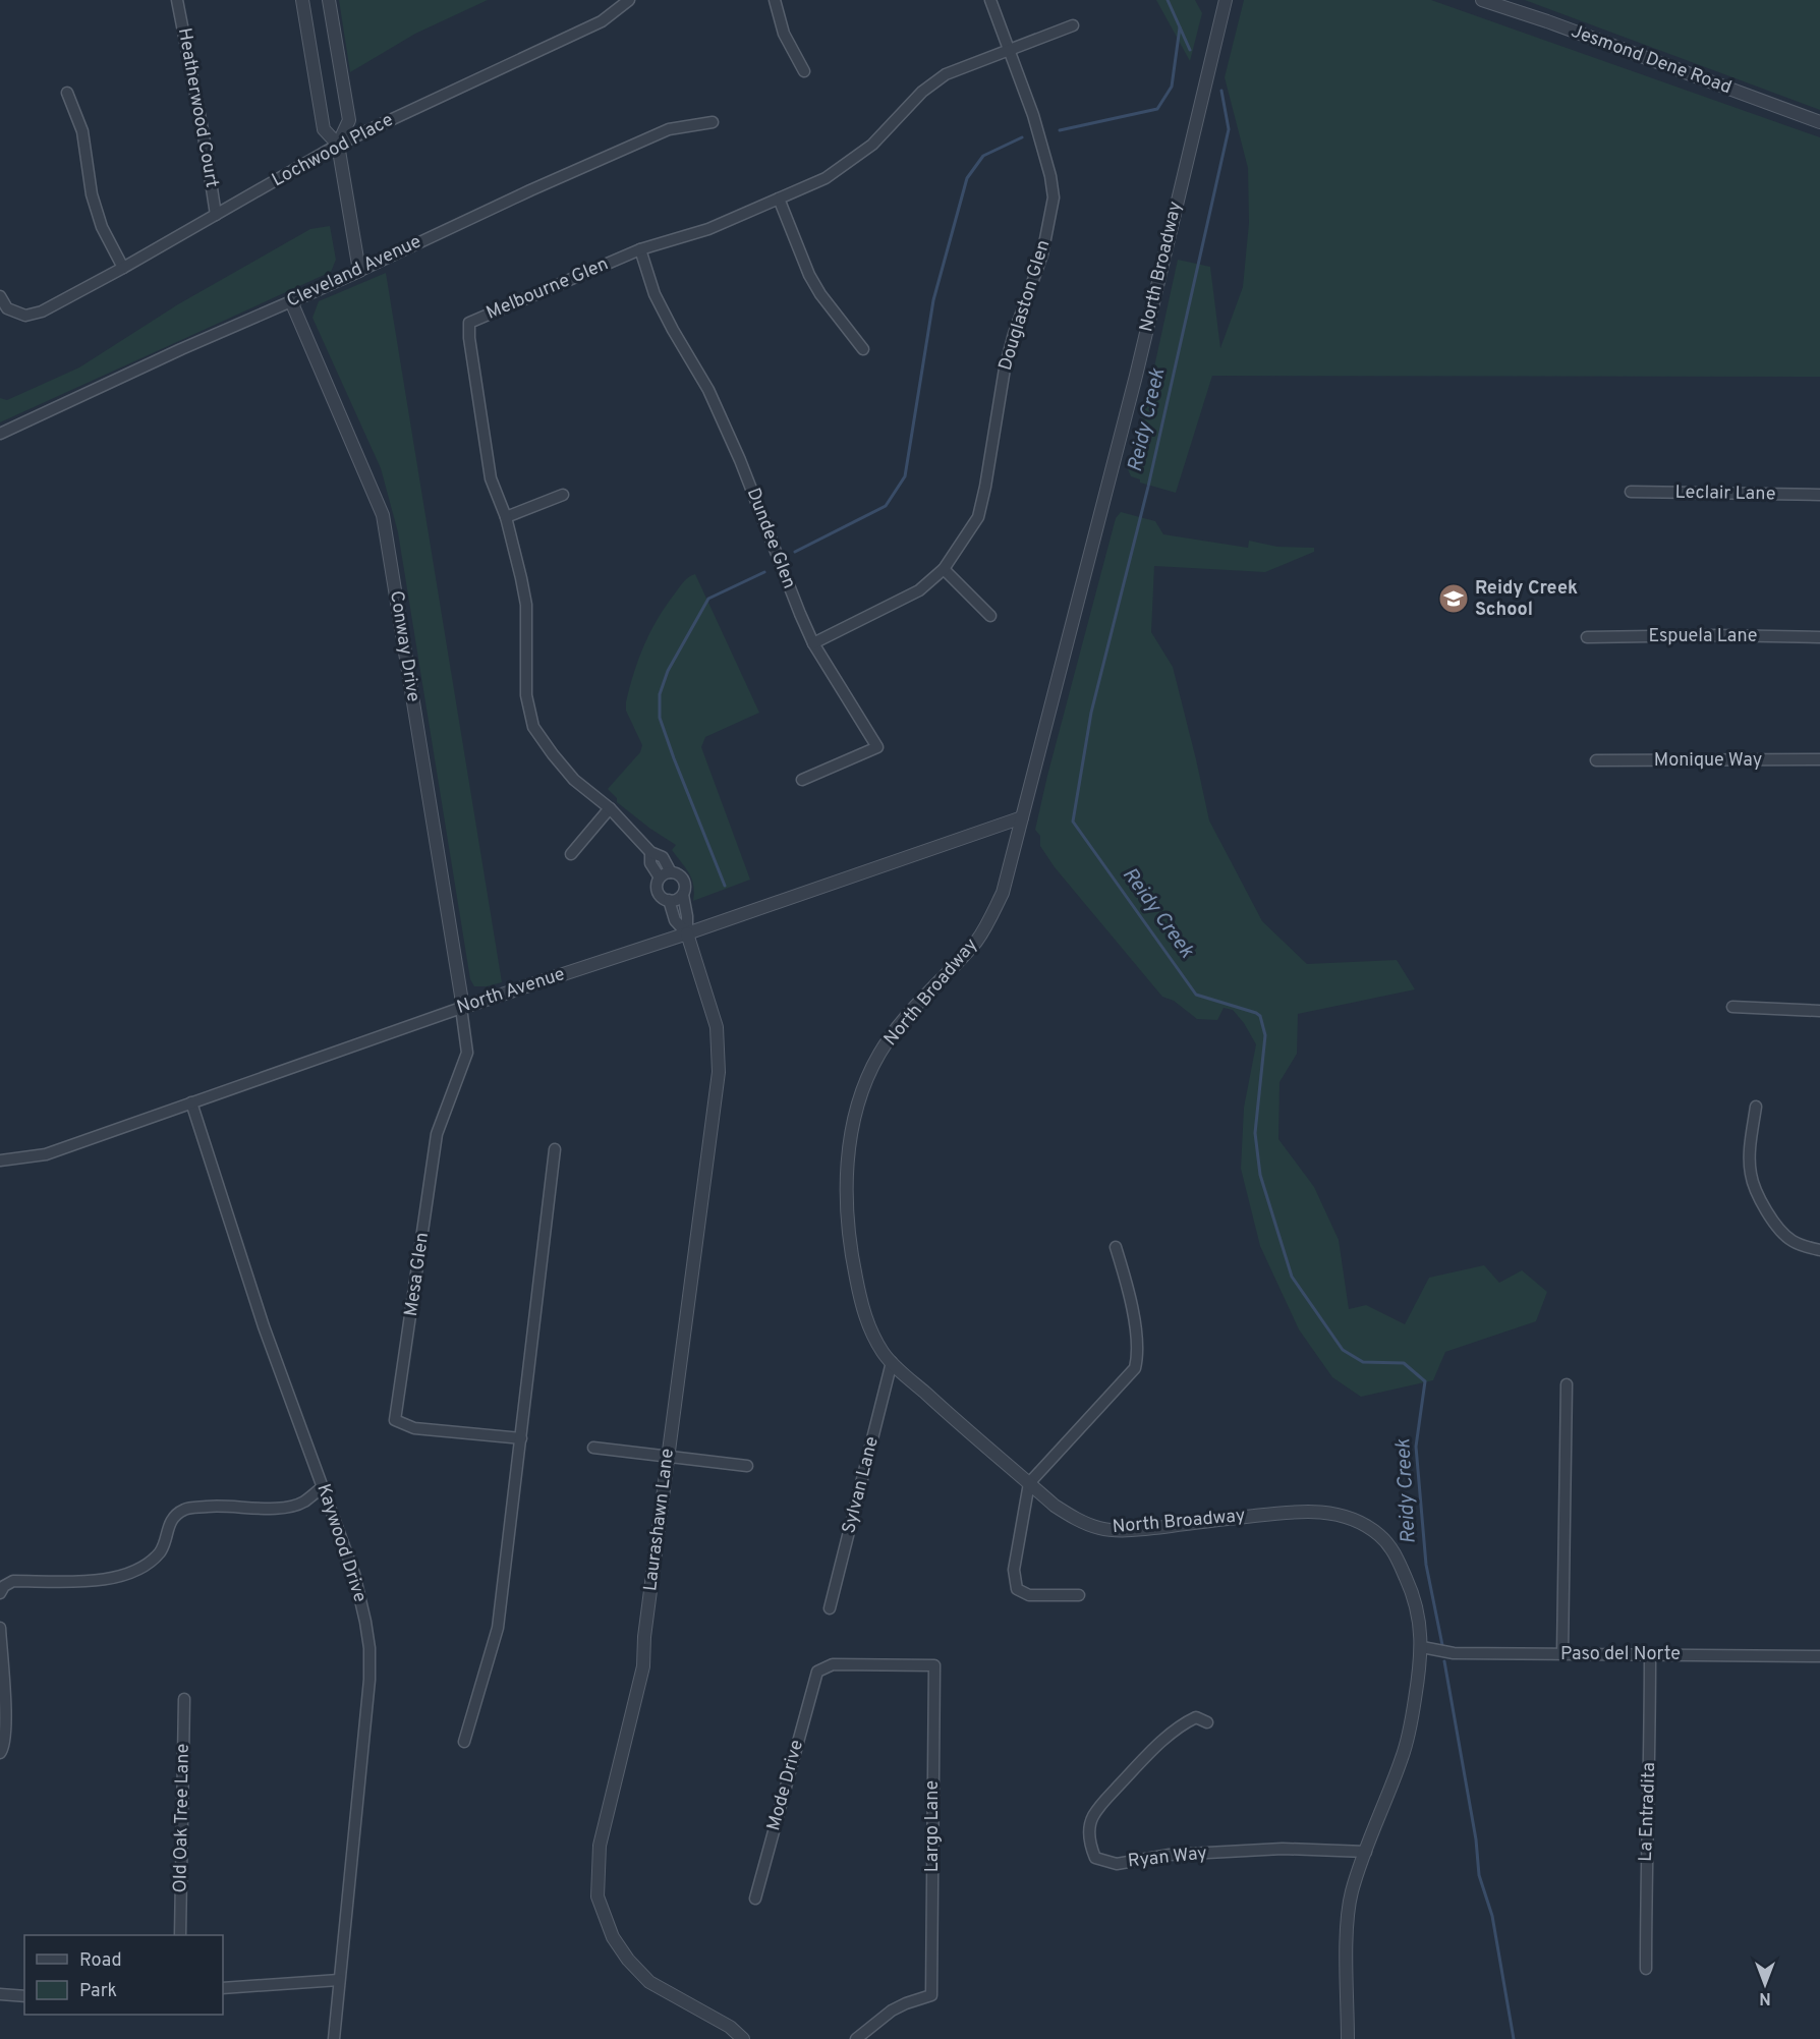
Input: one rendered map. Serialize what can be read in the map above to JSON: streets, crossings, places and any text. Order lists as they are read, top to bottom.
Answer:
{
  "streets": {
    "street": [
      "Jesmond Dene Road",
      "Heatherwood Court",
      "Lochwood Place",
      "North Broadway",
      "Cleveland Avenue",
      "Melbourne Glen",
      "Douglaston Glen",
      "Leclair Lane",
      "Dundee Glen",
      "Espuela Lane",
      "Conway Drive",
      "Monique Way",
      "North Avenue",
      "Mesa Glen",
      "Sylvan Lane",
      "Laurashawn Lane",
      "Kaywood Drive",
      "Paso del Norte",
      "Mode Drive",
      "La Entradita",
      "Old Oak Tree Lane",
      "Largo Lane",
      "Ryan Way"
    ]
  },
  "crossings": [
    ["Heatherwood Court", "Lochwood Place"],
    ["North Broadway", "North Avenue"],
    ["North Broadway", "Sylvan Lane"],
    ["North Broadway", "Paso del Norte"],
    ["North Broadway", "Ryan Way"],
    ["Cleveland Avenue", "Conway Drive"],
    ["Melbourne Glen", "Douglaston Glen"],
    ["Melbourne Glen", "Dundee Glen"],
    ["Melbourne Glen", "North Avenue"],
    ["Melbourne Glen", "Laurashawn Lane"],
    ["Douglaston Glen", "Dundee Glen"],
    ["Conway Drive", "North Avenue"],
    ["Conway Drive", "Mesa Glen"],
    ["North Avenue", "Mesa Glen"],
    ["North Avenue", "Laurashawn Lane"],
    ["North Avenue", "Kaywood Drive"],
    ["Paso del Norte", "La Entradita"],
    ["Mode Drive", "Largo Lane"]
  ],
  "water": ["Reidy Creek"],
  "places": {
    "school or university": ["Reidy Creek School"]
  },
  "legend": ["Road", "Park"],
  "north": "bottom"
}
